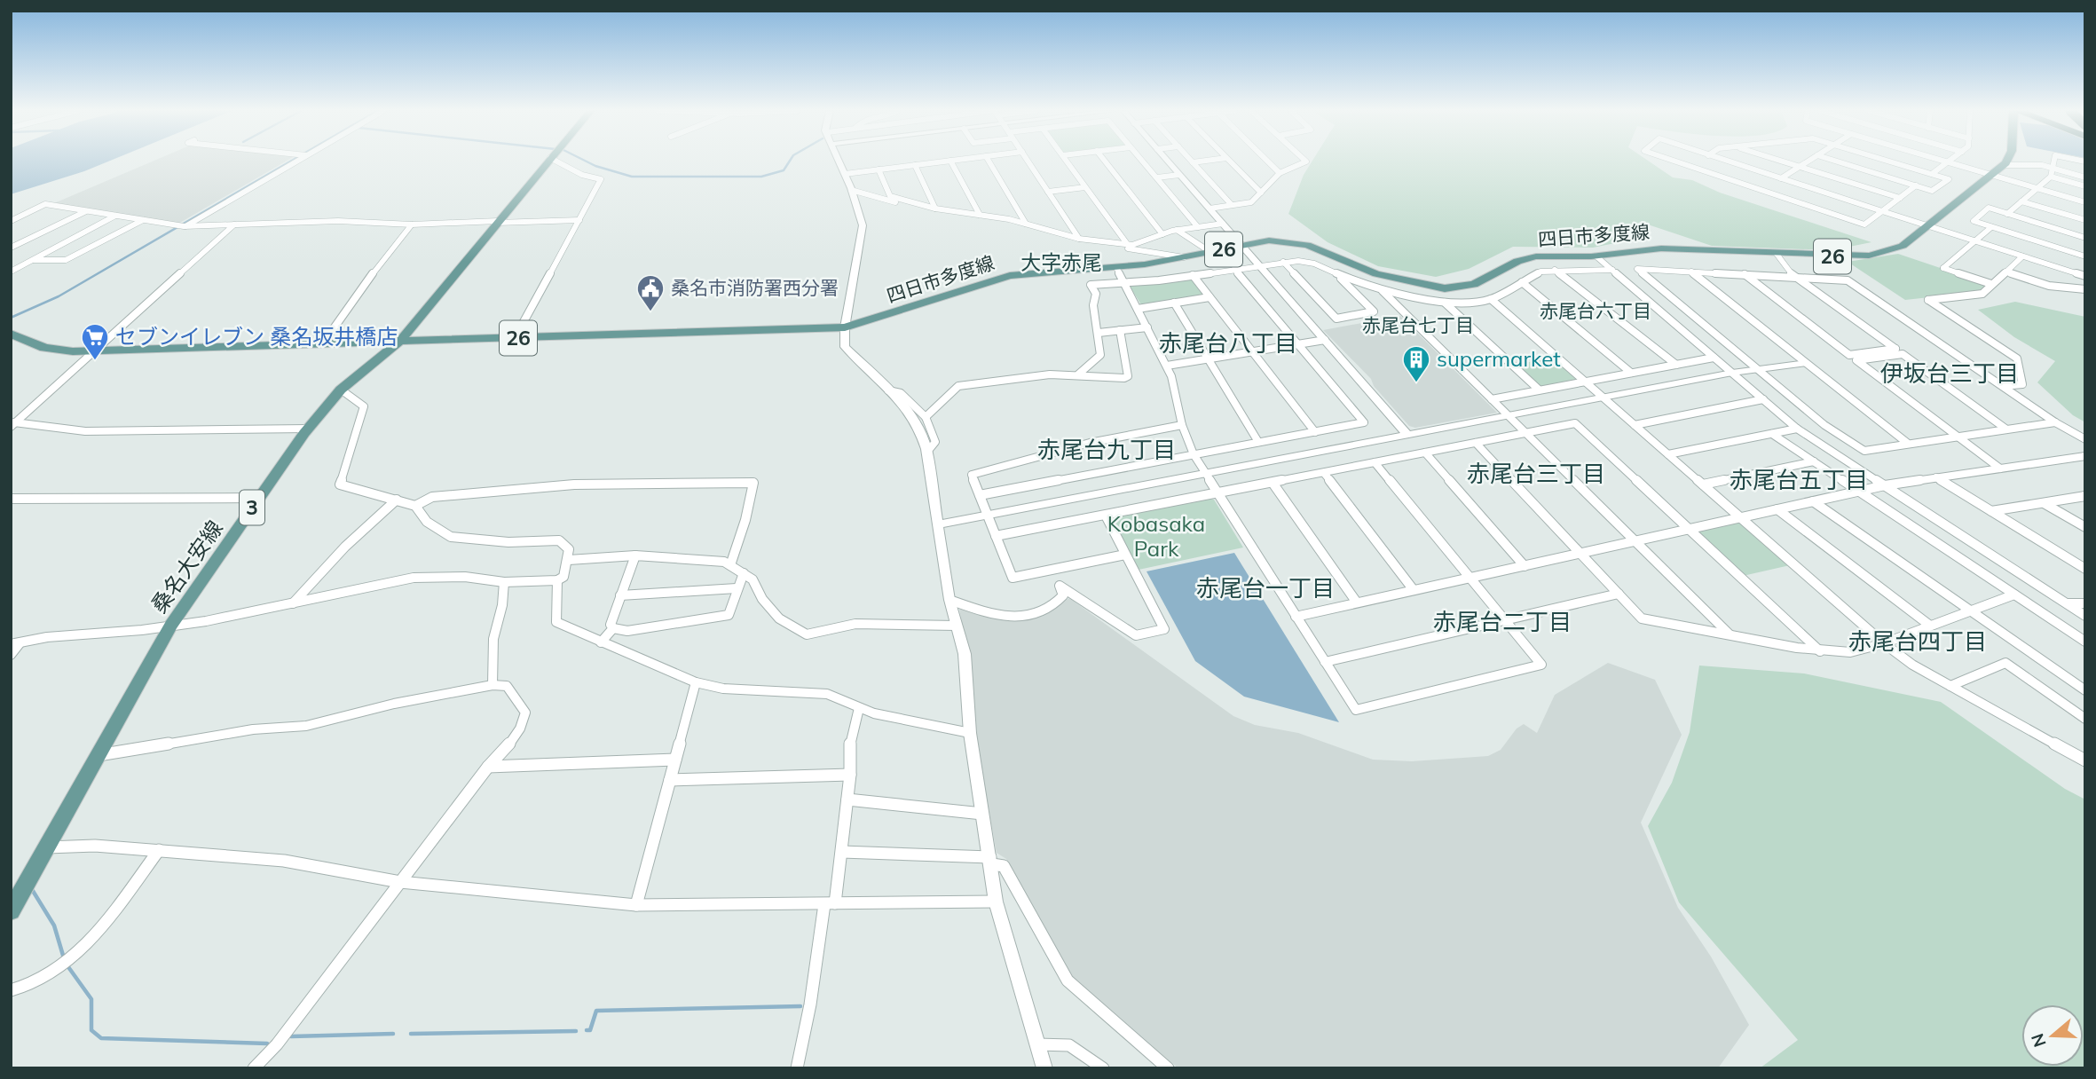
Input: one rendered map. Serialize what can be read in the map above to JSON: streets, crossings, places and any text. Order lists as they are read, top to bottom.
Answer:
{
  "streets": {
    "main road": [
      "四日市多度線",
      "26",
      "3",
      "桑名大安線"
    ]
  },
  "crossings": [
    ["四日市多度線", "桑名大安線"]
  ],
  "districts": [
    "大字赤尾",
    "赤尾台六丁目",
    "赤尾台七丁目",
    "赤尾台八丁目",
    "伊坂台三丁目",
    "赤尾台九丁目",
    "赤尾台三丁目",
    "赤尾台五丁目",
    "赤尾台一丁目",
    "赤尾台二丁目",
    "赤尾台四丁目"
  ],
  "parks": ["Kobasaka Park"],
  "places": {
    "public building": ["桑名市消防署西分署"],
    "supermarket": ["セブンイレブン 桑名坂井橋店"],
    "building": ["supermarket"]
  },
  "north": "left"
}
